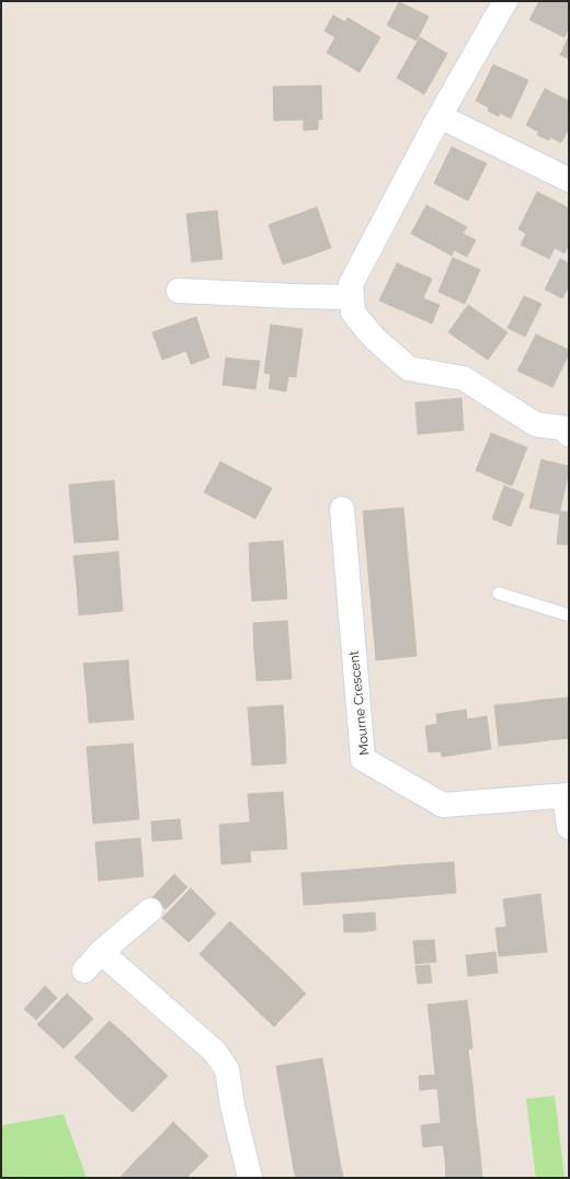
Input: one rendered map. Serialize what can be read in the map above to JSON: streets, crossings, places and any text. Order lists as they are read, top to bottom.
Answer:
{
  "streets": {
    "street": ["Mourne Crescent"]
  }
}
